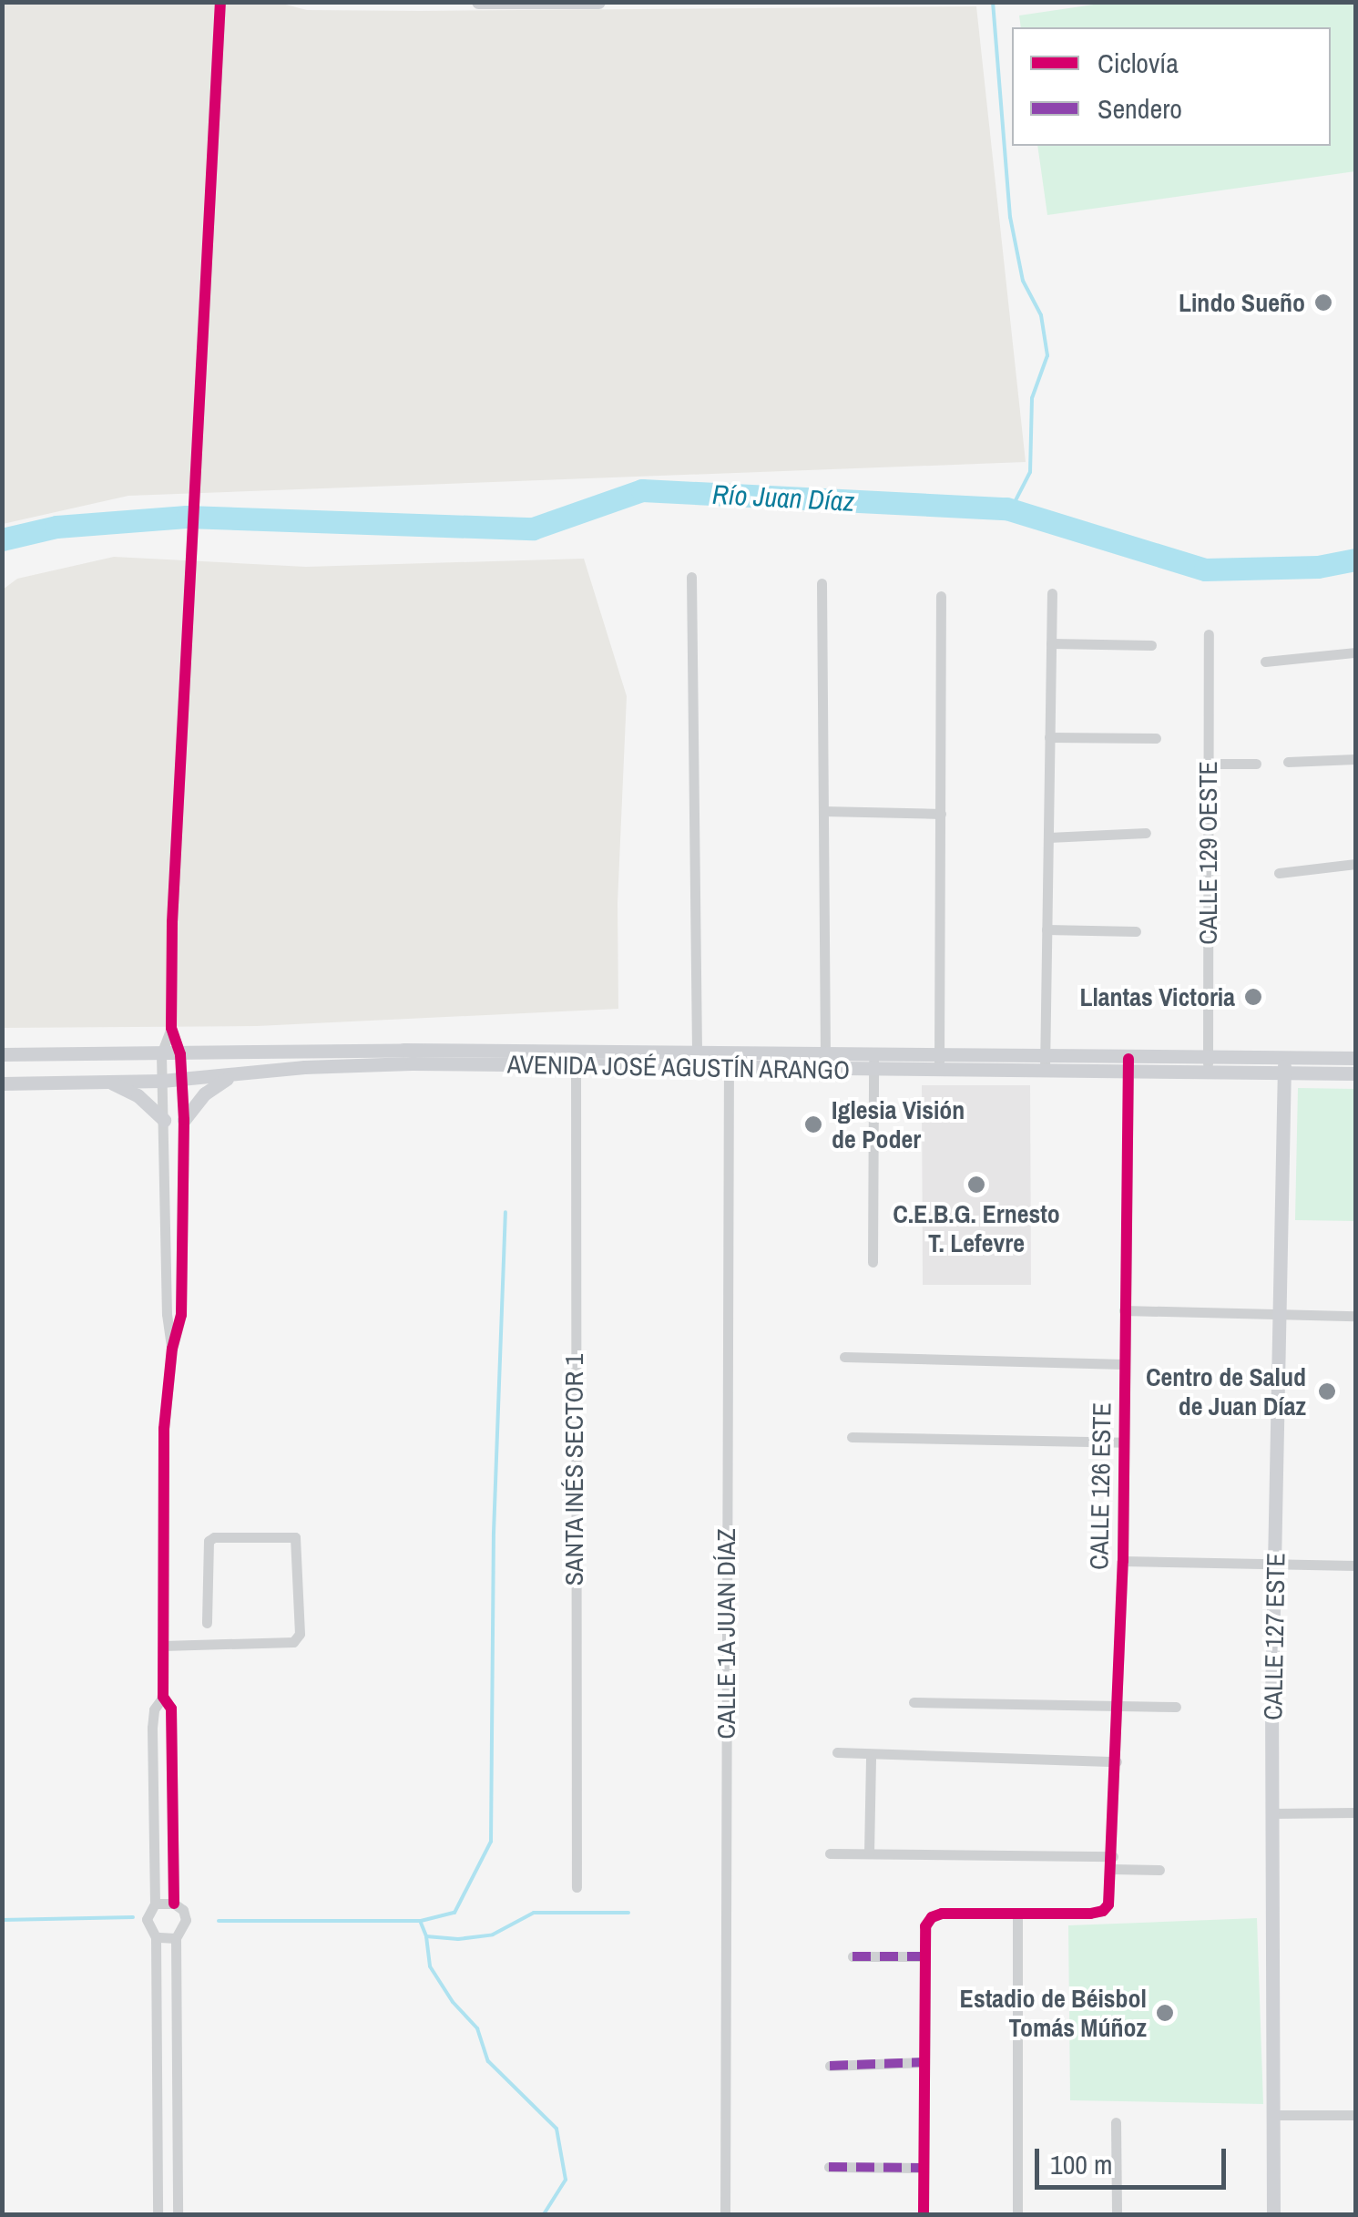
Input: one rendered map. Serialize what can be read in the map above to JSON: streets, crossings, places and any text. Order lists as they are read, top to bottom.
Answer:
{
  "streets": {
    "main road": ["AVENIDA JOSÉ AGUSTÍN ARANGO", "CALLE 127 ESTE"],
    "street": [
      "CALLE 129 OESTE",
      "SANTA INÉS SECTOR 1",
      "CALLE 126 ESTE",
      "CALLE 1A JUAN DÍAZ"
    ]
  },
  "crossings": [
    ["CALLE 129 OESTE", "AVENIDA JOSÉ AGUSTÍN ARANGO"],
    ["AVENIDA JOSÉ AGUSTÍN ARANGO", "SANTA INÉS SECTOR 1"],
    ["AVENIDA JOSÉ AGUSTÍN ARANGO", "CALLE 126 ESTE"],
    ["AVENIDA JOSÉ AGUSTÍN ARANGO", "CALLE 1A JUAN DÍAZ"],
    ["AVENIDA JOSÉ AGUSTÍN ARANGO", "CALLE 127 ESTE"]
  ],
  "water": ["Río Juan Díaz"],
  "places": [
    "Lindo Sueño",
    "Llantas Victoria",
    "Iglesia Visión de Poder",
    "C.E.B.G. Ernesto T. Lefevre",
    "Centro de Salud de Juan Díaz",
    "Estadio de Béisbol Tomás Múñoz"
  ],
  "legend": ["Ciclovía", "Sendero"],
  "scale_bar": "100 m"
}
